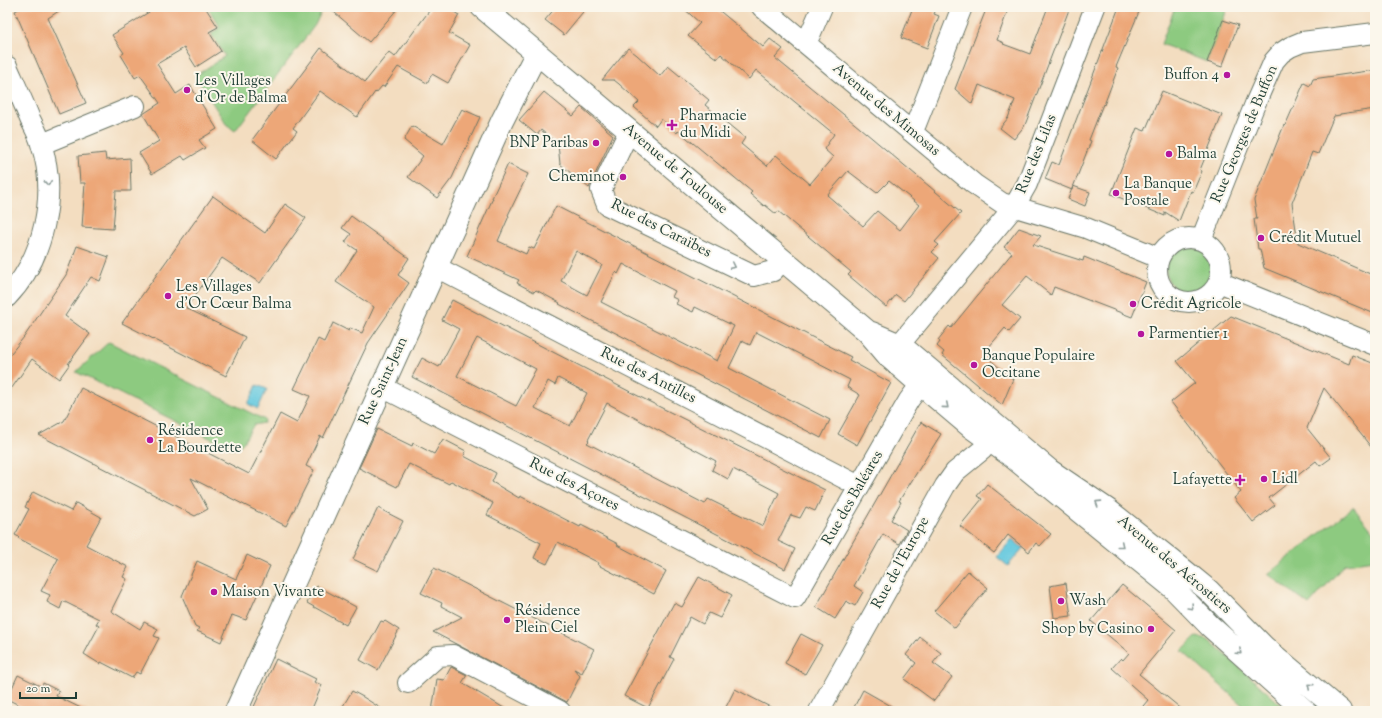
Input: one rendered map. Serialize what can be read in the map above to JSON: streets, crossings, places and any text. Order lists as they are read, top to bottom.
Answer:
{
  "streets": {
    "main road": ["Avenue de Toulouse", "Rue Saint-Jean", "Avenue des Aérostiers"],
    "street": [
      "Avenue des Mimosas",
      "Rue Georges de Buffon",
      "Rue des Lilas",
      "Rue des Caraïbes",
      "Rue des Antilles",
      "Rue des Açores",
      "Rue des Baléares",
      "Rue de l'Europe"
    ]
  },
  "crossings": [
    ["Avenue des Mimosas", "Rue Georges de Buffon"],
    ["Avenue des Mimosas", "Rue des Lilas"],
    ["Rue des Lilas", "Avenue de Toulouse"],
    ["Avenue de Toulouse", "Rue des Caraïbes"],
    ["Avenue de Toulouse", "Rue Saint-Jean"],
    ["Avenue de Toulouse", "Rue des Baléares"],
    ["Avenue de Toulouse", "Rue de l'Europe"],
    ["Avenue de Toulouse", "Avenue des Aérostiers"],
    ["Rue des Antilles", "Rue Saint-Jean"],
    ["Rue des Antilles", "Rue des Baléares"],
    ["Rue Saint-Jean", "Rue des Açores"],
    ["Rue des Açores", "Rue des Baléares"],
    ["Rue de l'Europe", "Avenue des Aérostiers"]
  ],
  "places": {
    "other": [
      "Buffon 4",
      "Les Villages d'Or de Balma",
      "BNP Paribas",
      "Balma",
      "Cheminot",
      "La Banque Postale",
      "Crédit Mutuel",
      "Les Villages d'Or Cœur Balma",
      "Crédit Agricole",
      "Parmentier 1",
      "Banque Populaire Occitane",
      "Résidence La Bourdette",
      "Lidl",
      "Maison Vivante",
      "Wash",
      "Résidence Plein Ciel",
      "Shop by Casino"
    ],
    "health": ["Pharmacie du Midi", "Lafayette"]
  },
  "scale_bar": "20 m"
}
